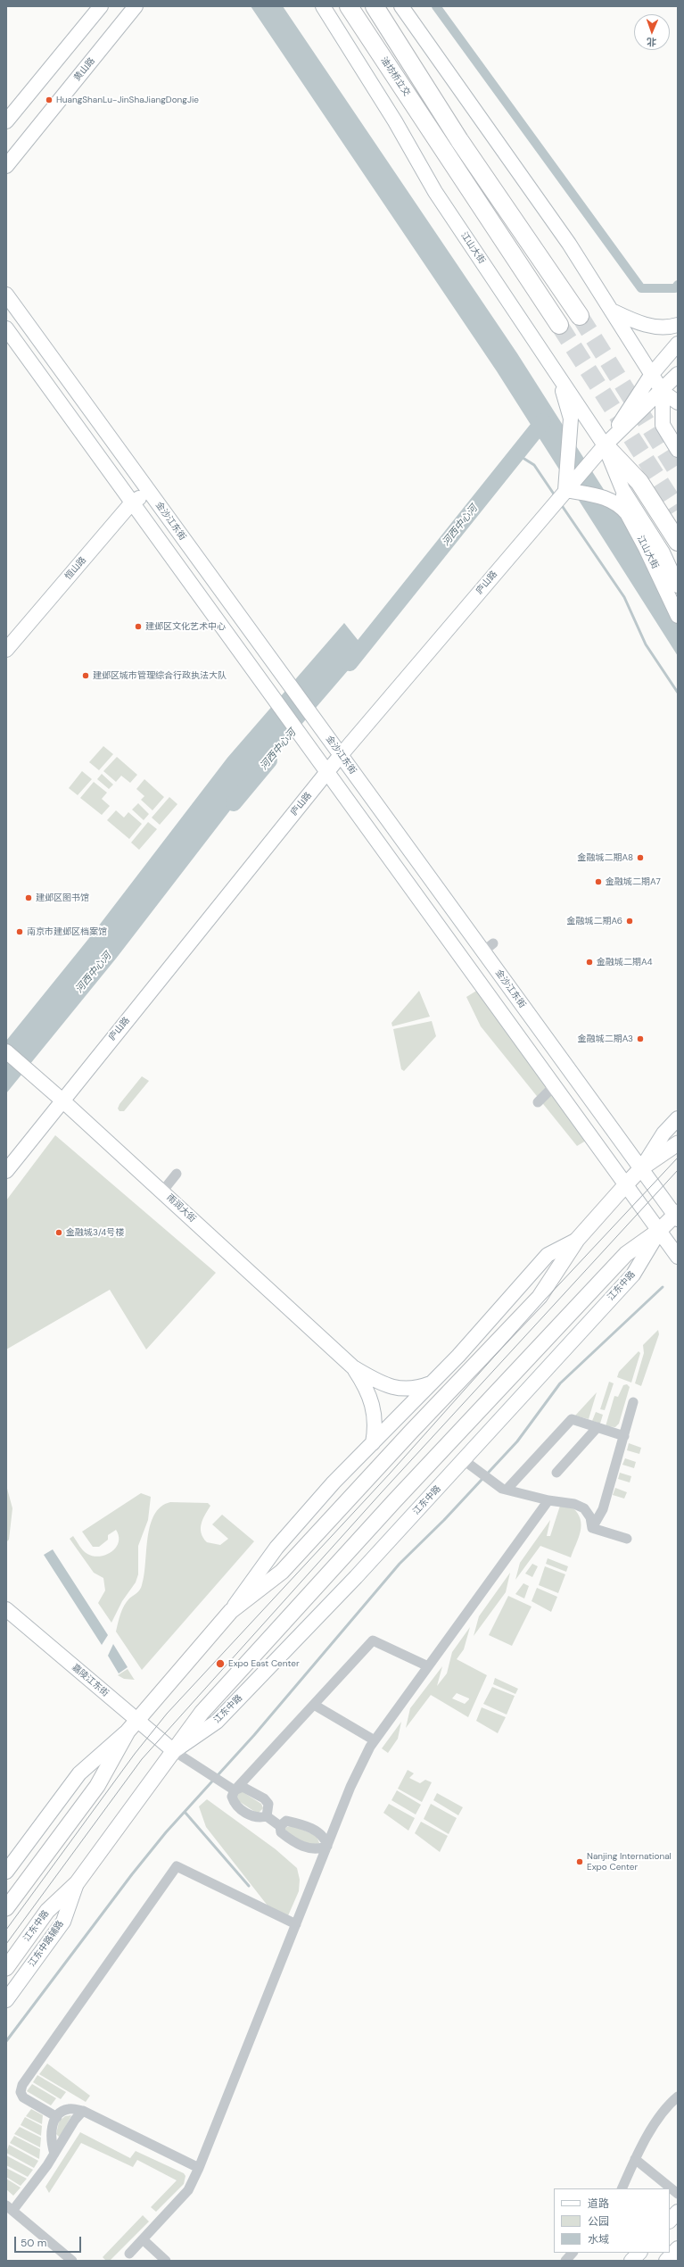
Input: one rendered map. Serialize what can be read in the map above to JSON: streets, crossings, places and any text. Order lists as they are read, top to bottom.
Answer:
{
  "streets": {
    "highway": ["油坊桥立交"],
    "main road": ["江东中路"],
    "street": [
      "黄山路",
      "江山大街",
      "金沙江东街",
      "恒山路",
      "庐山路",
      "雨润大街",
      "嘉陵江东街",
      "江东中路辅路"
    ]
  },
  "crossings": [
    ["江山大街", "庐山路"],
    ["金沙江东街", "恒山路"],
    ["金沙江东街", "庐山路"],
    ["金沙江东街", "江东中路"],
    ["庐山路", "雨润大街"],
    ["江东中路", "嘉陵江东街"],
    ["江东中路", "江东中路辅路"]
  ],
  "water": ["河西中心河"],
  "places": [
    "HuangShanLu-JinShaJiangDongJie",
    "建邺区文化艺术中心",
    "建邺区城市管理综合行政执法大队",
    "金融城二期A8",
    "金融城二期A7",
    "建邺区图书馆",
    "金融城二期A6",
    "南京市建邺区档案馆",
    "金融城二期A4",
    "金融城二期A3",
    "金融城3/4号楼",
    "Expo East Center",
    "Nanjing International Expo Center"
  ],
  "legend": ["道路", "公园", "水域"],
  "scale_bar": "50 m",
  "north": "bottom"
}
